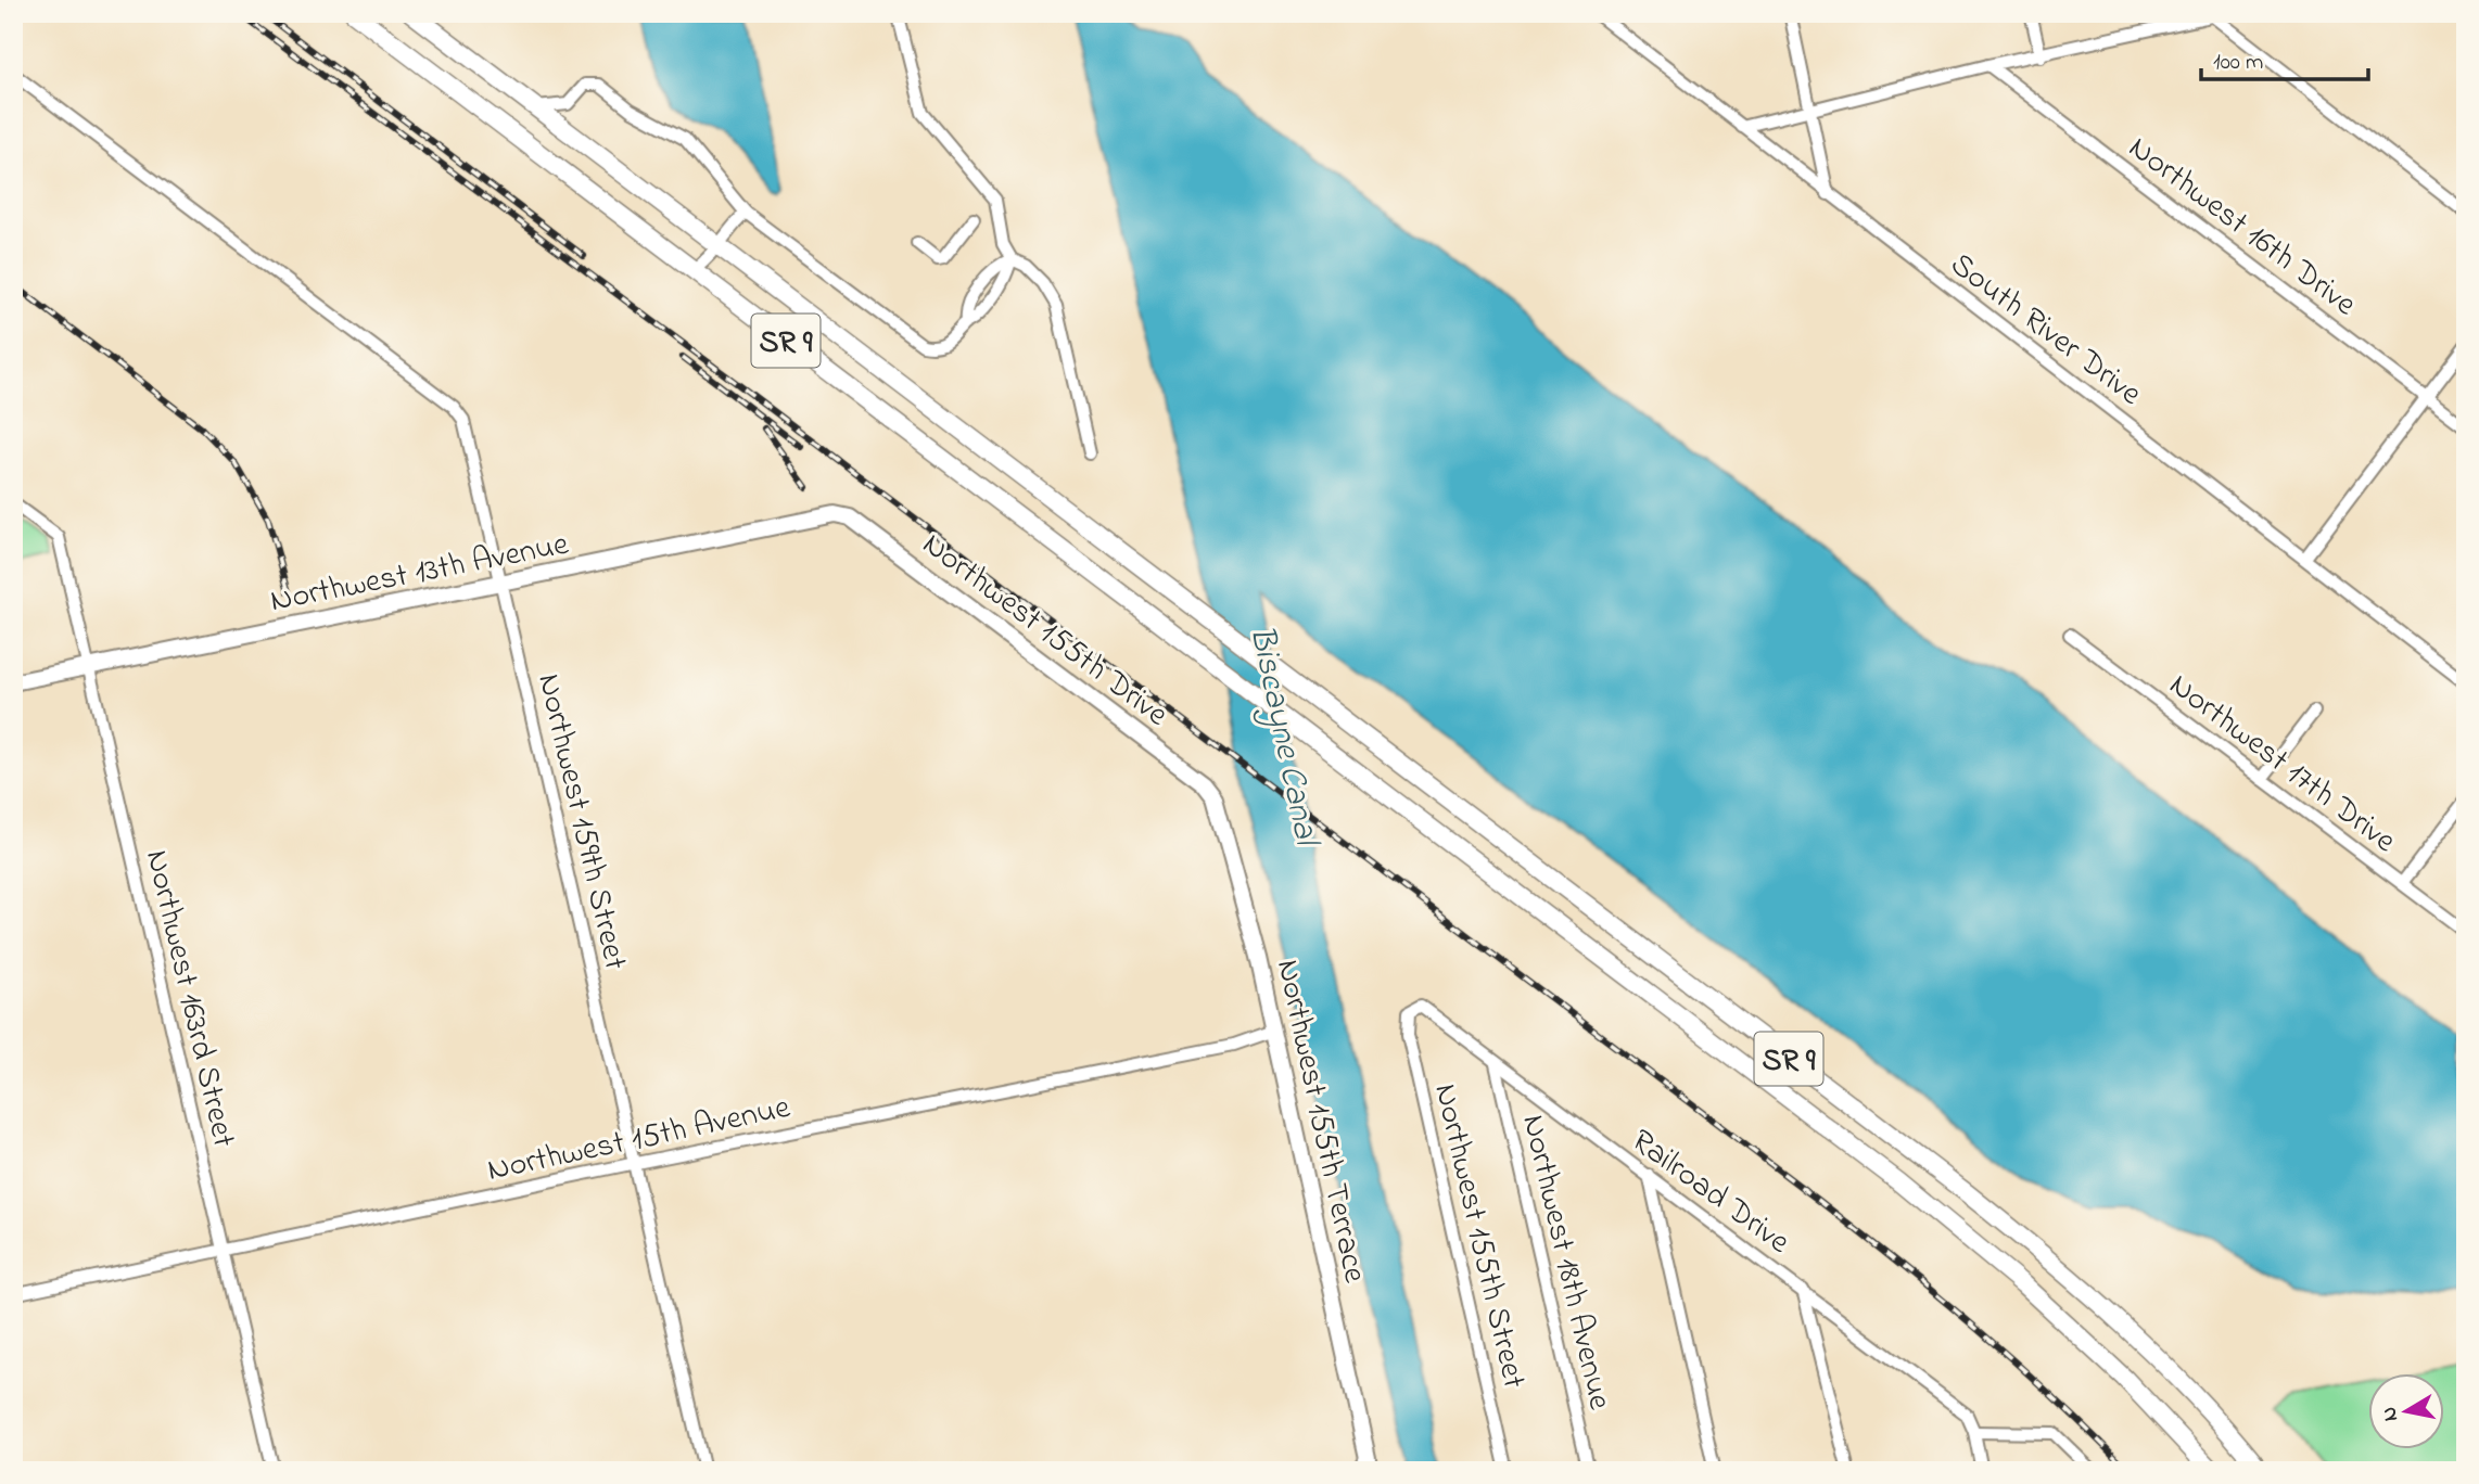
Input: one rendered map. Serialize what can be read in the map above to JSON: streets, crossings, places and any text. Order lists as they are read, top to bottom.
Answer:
{
  "streets": {
    "main road": ["SR 9"],
    "street": [
      "Northwest 16th Drive",
      "South River Drive",
      "Northwest 13th Avenue",
      "Northwest 155th Drive",
      "Northwest 17th Drive",
      "Northwest 159th Street",
      "Northwest 163rd Street",
      "Northwest 155th Terrace",
      "Northwest 15th Avenue",
      "Railroad Drive",
      "Northwest 155th Street",
      "Northwest 18th Avenue"
    ]
  },
  "crossings": [
    ["Northwest 13th Avenue", "Northwest 155th Drive"],
    ["Northwest 13th Avenue", "Northwest 159th Street"],
    ["Northwest 13th Avenue", "Northwest 163rd Street"],
    ["Northwest 155th Drive", "Northwest 155th Terrace"],
    ["Northwest 159th Street", "Northwest 15th Avenue"],
    ["Northwest 163rd Street", "Northwest 15th Avenue"],
    ["Northwest 155th Terrace", "Northwest 15th Avenue"],
    ["Railroad Drive", "Northwest 155th Street"],
    ["Railroad Drive", "Northwest 18th Avenue"]
  ],
  "water": ["Biscayne Canal"],
  "scale_bar": "100 m",
  "north": "left"
}
